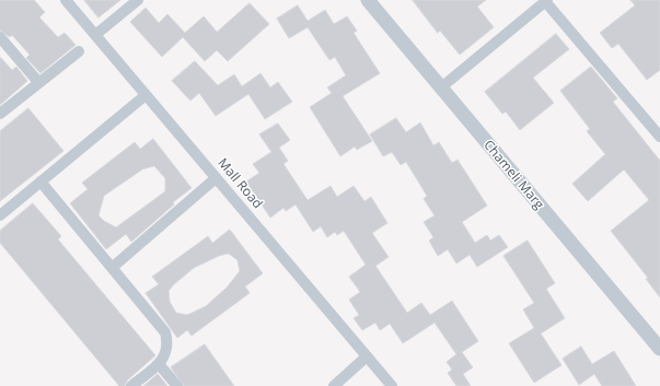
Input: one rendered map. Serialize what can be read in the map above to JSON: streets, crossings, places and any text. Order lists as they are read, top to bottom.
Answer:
{
  "streets": {
    "street": ["Chameli Marg", "Mall Road"]
  }
}
